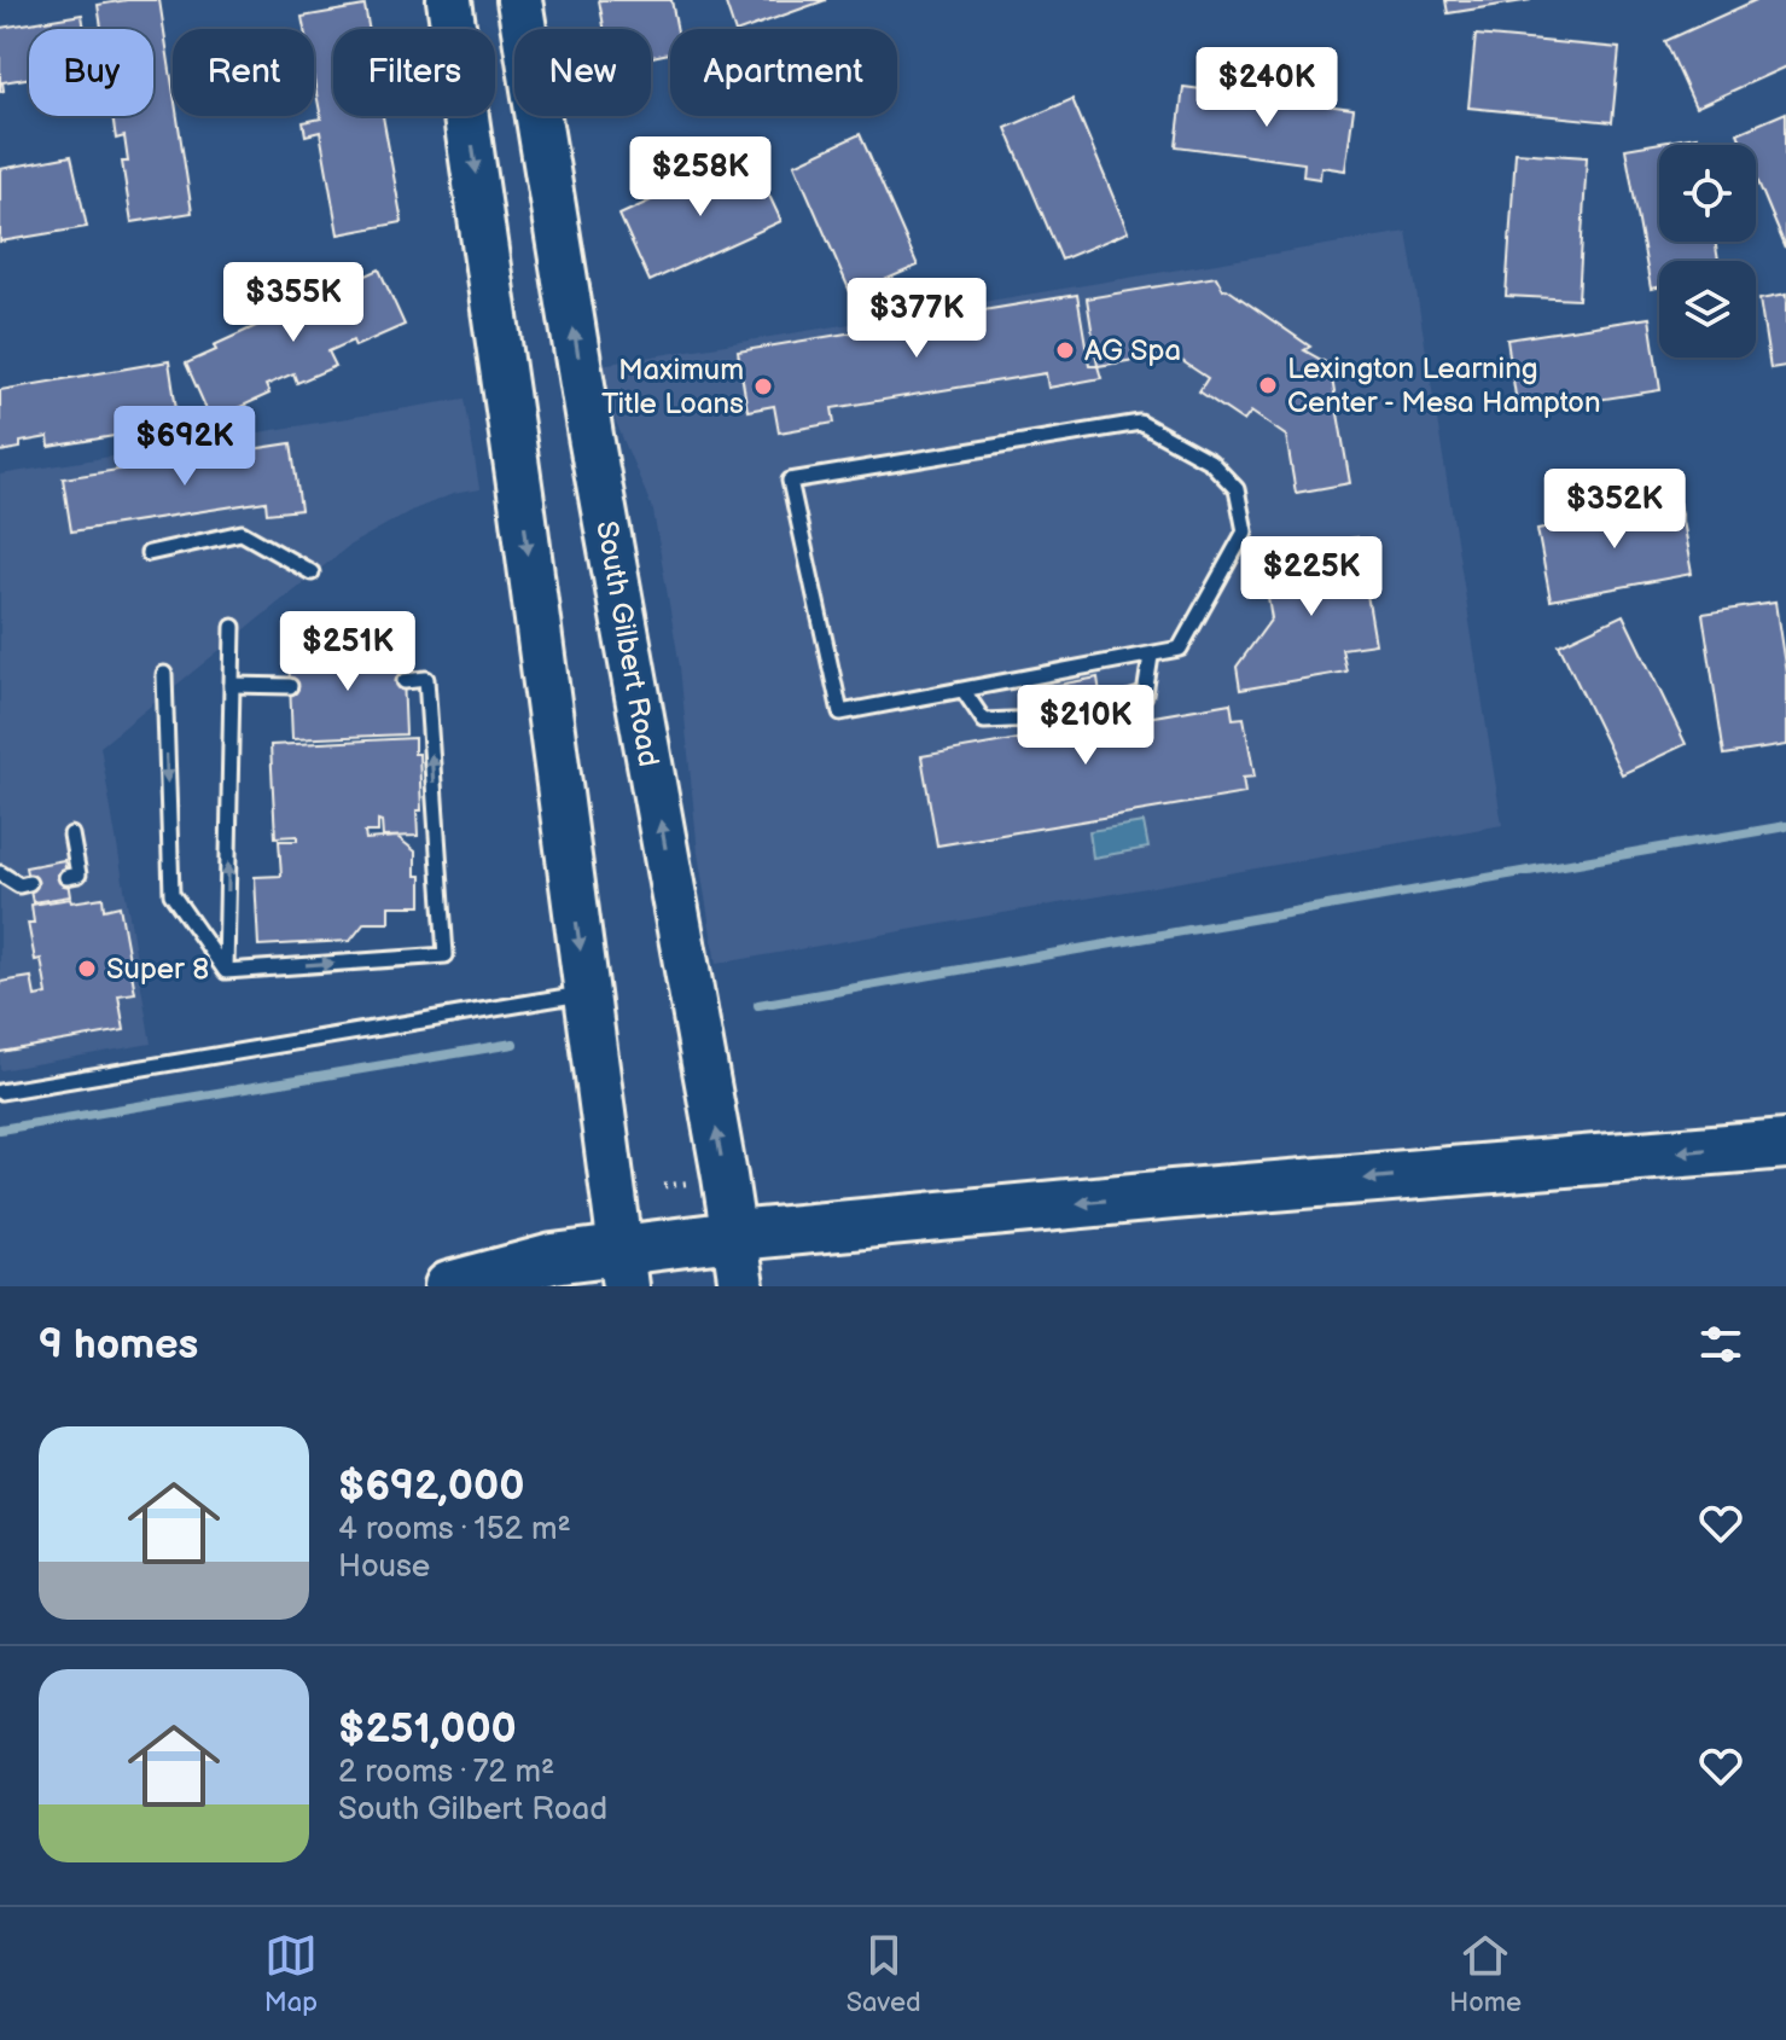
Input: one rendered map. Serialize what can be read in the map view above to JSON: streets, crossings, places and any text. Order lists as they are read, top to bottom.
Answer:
{
  "streets": {
    "main road": ["South Gilbert Road"]
  },
  "places": [
    "AG Spa",
    "Lexington Learning Center - Mesa Hampton",
    "Maximum Title Loans",
    "Super 8"
  ],
  "page": {
    "chip": [
      "Buy",
      "Rent",
      "Filters",
      "New",
      "Apartment"
    ],
    "price": [
      "$240K",
      "$258K",
      "$355K",
      "$377K",
      "$692K",
      "$352K",
      "$225K",
      "$251K",
      "$210K"
    ],
    "heading": "9 homes",
    "list": [
      {
        "name": "$692,000",
        "note": "4 rooms · 152 m² · House"
      },
      {
        "name": "$251,000",
        "note": "2 rooms · 72 m² · South Gilbert Road"
      }
    ],
    "tabs": ["Map", "Saved", "Home"]
  }
}
